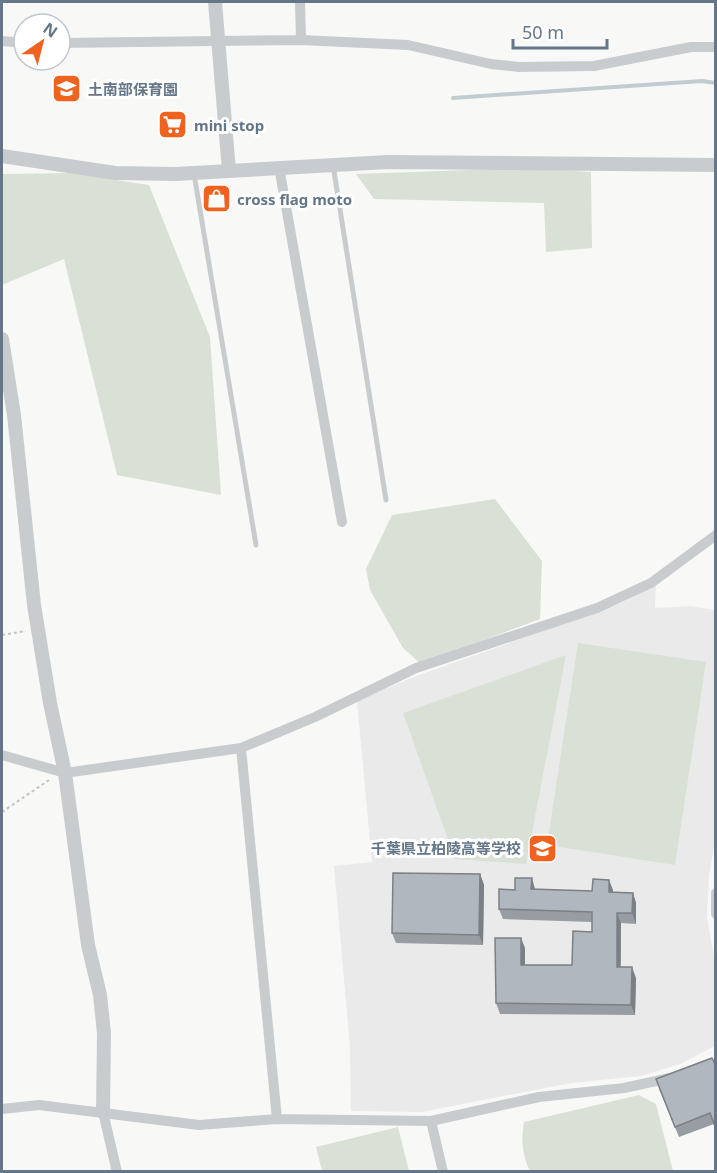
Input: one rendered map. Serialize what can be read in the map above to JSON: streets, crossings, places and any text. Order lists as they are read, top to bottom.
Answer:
{
  "places": {
    "school or university": ["土南部保育園", "千葉県立柏陵高等学校"],
    "supermarket": ["mini stop"],
    "shop": ["cross flag moto"]
  },
  "scale_bar": "50 m",
  "north": "top right"
}
